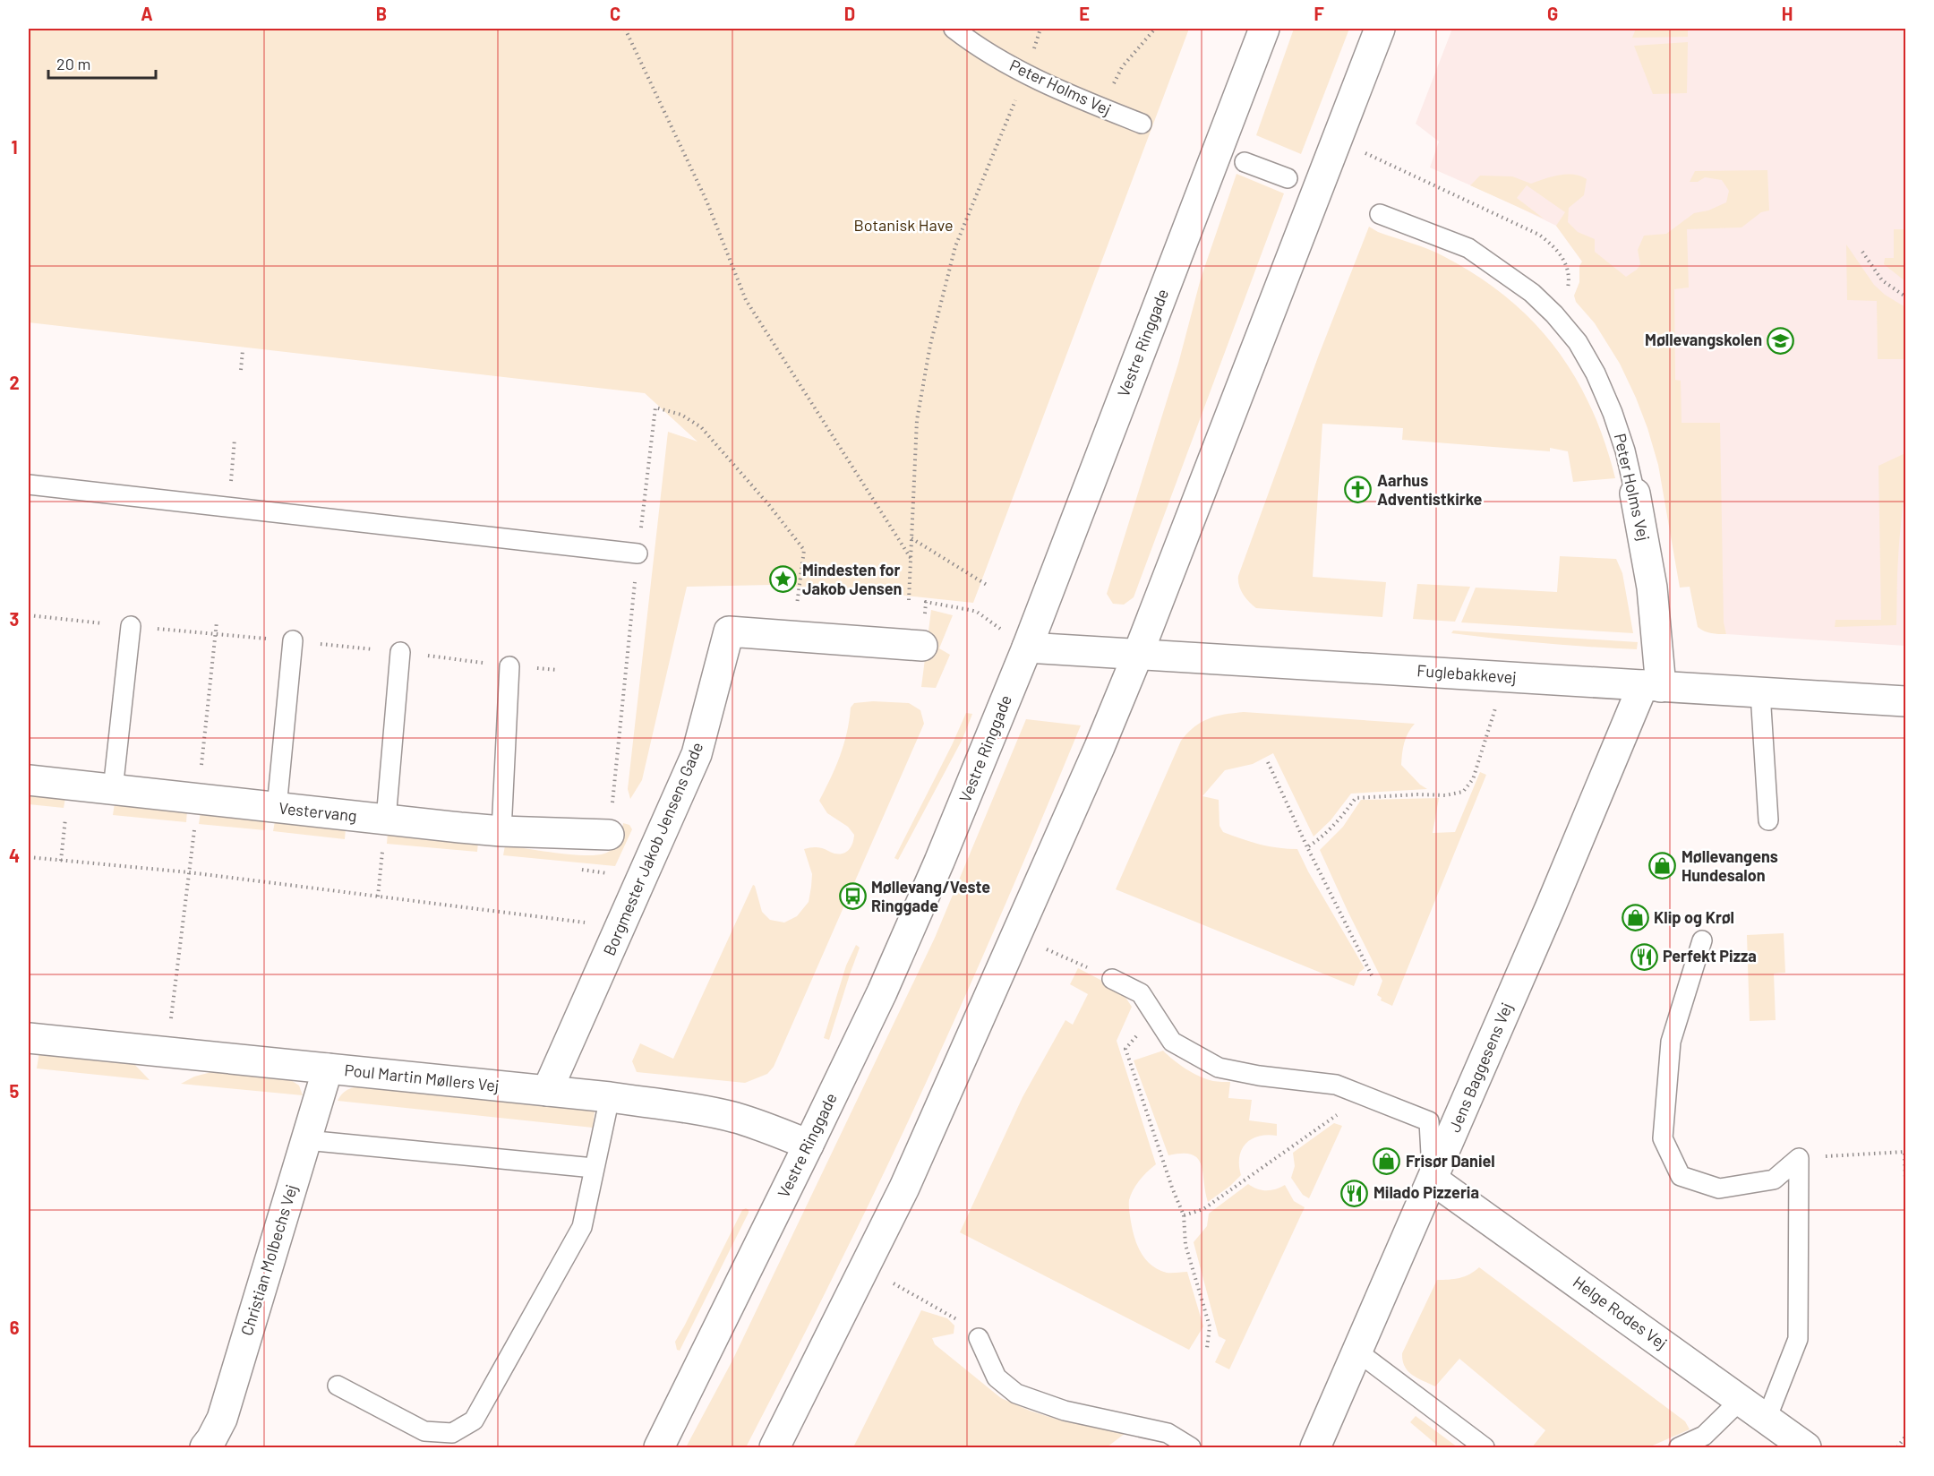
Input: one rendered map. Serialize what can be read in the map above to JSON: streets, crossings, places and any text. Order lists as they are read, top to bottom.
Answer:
{
  "streets": {
    "street": [
      "Peter Holms Vej",
      "Vestre Ringgade",
      "Fuglebakkevej",
      "Vestervang",
      "Borgmester Jakob Jensens Gade",
      "Jens Baggesens Vej",
      "Poul Martin Møllers Vej",
      "Christian Molbechs Vej",
      "Helge Rodes Vej"
    ]
  },
  "crossings": [
    ["Peter Holms Vej", "Fuglebakkevej"],
    ["Peter Holms Vej", "Jens Baggesens Vej"],
    ["Vestre Ringgade", "Fuglebakkevej"],
    ["Vestre Ringgade", "Poul Martin Møllers Vej"],
    ["Fuglebakkevej", "Jens Baggesens Vej"],
    ["Borgmester Jakob Jensens Gade", "Poul Martin Møllers Vej"],
    ["Jens Baggesens Vej", "Helge Rodes Vej"],
    ["Poul Martin Møllers Vej", "Christian Molbechs Vej"]
  ],
  "parks": ["Botanisk Have"],
  "places": {
    "school or university": ["Møllevangskolen"],
    "church": ["Aarhus Adventistkirke"],
    "place": ["Mindesten for Jakob Jensen"],
    "shop": ["Møllevangens Hundesalon", "Klip og Krøl", "Frisør Daniel"],
    "bus stop": ["Møllevang/Veste Ringgade"],
    "restaurant": ["Perfekt Pizza", "Milado Pizzeria"]
  },
  "scale_bar": "20 m",
  "grid": {
    "columns": [
      "A",
      "B",
      "C",
      "D",
      "E",
      "F",
      "G",
      "H"
    ],
    "rows": [
      "1",
      "2",
      "3",
      "4",
      "5",
      "6"
    ]
  }
}
